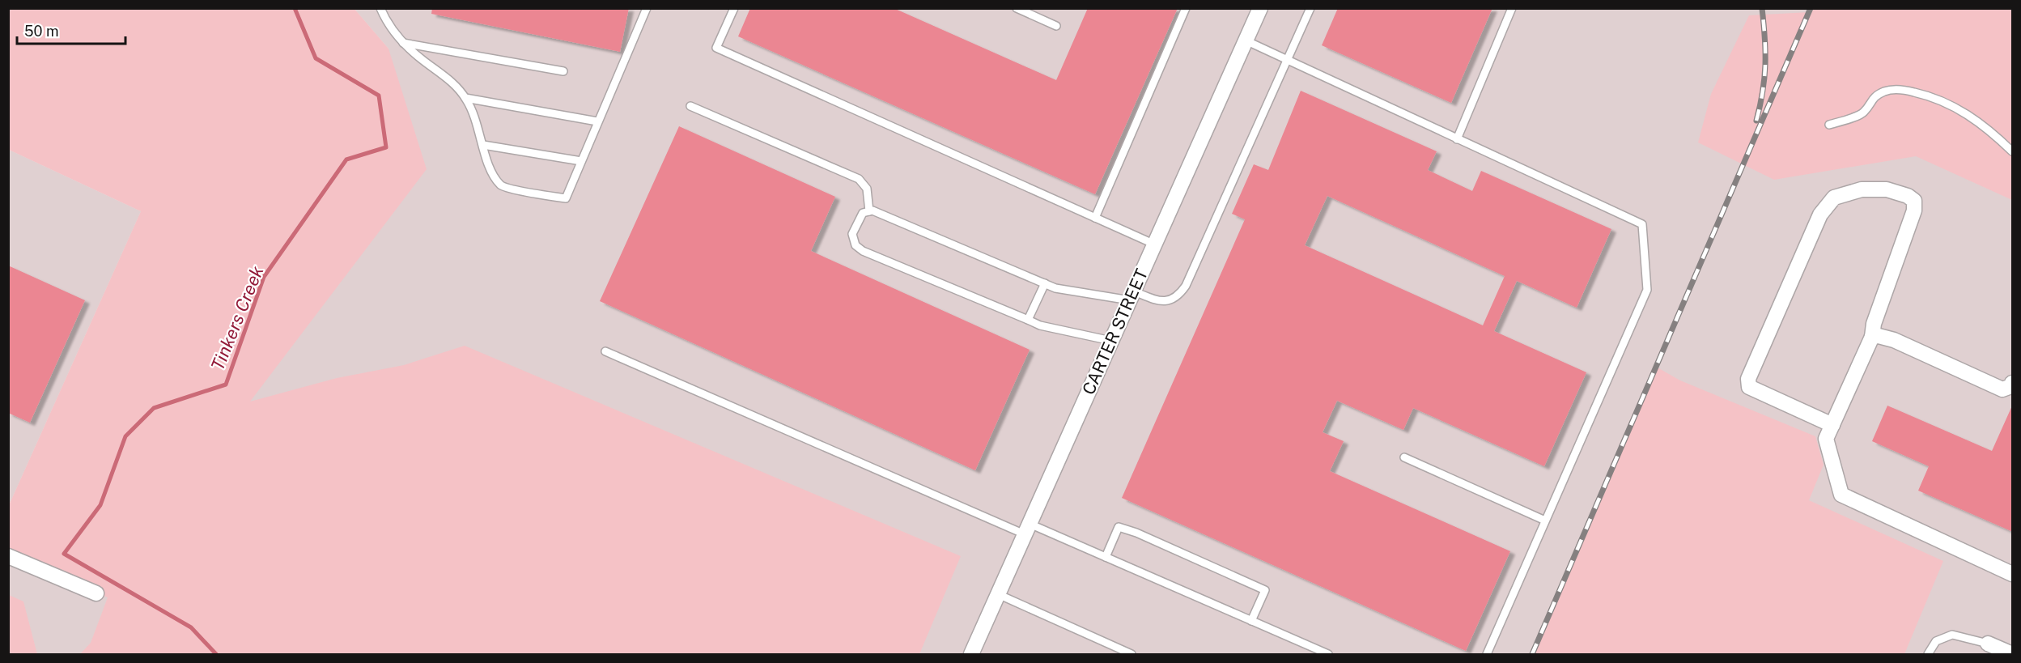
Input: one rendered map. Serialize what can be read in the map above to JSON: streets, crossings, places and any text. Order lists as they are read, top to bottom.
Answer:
{
  "streets": {
    "street": ["CARTER STREET"]
  },
  "water": ["Tinkers Creek"],
  "scale_bar": "50 m"
}
